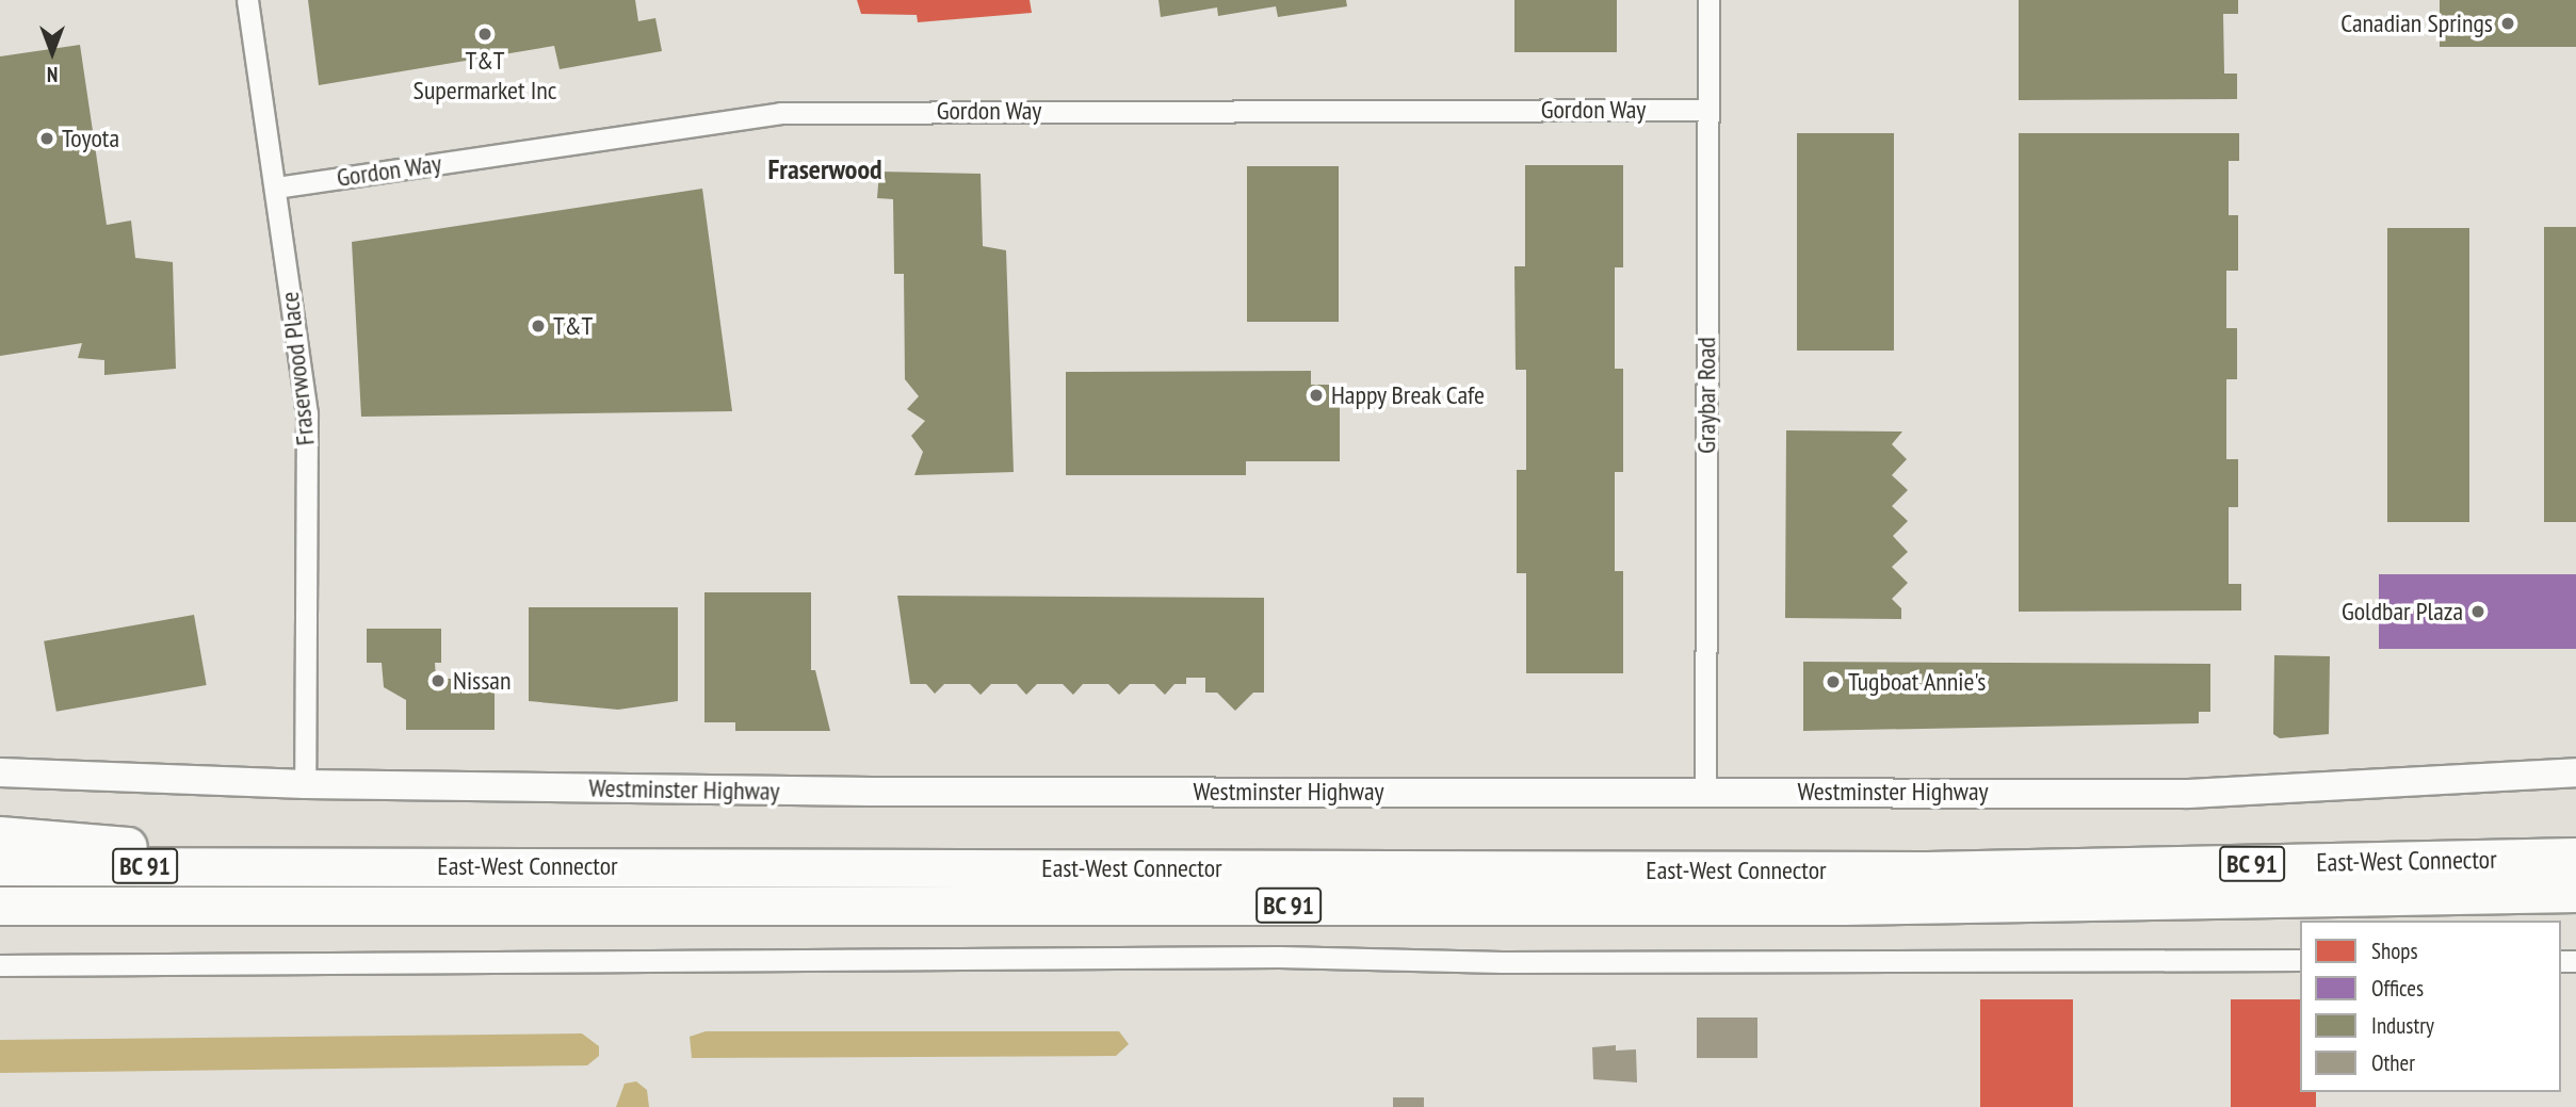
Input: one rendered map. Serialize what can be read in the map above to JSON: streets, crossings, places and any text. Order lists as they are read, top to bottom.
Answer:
{
  "streets": {
    "highway": ["East-West Connector", "BC 91"],
    "main road": ["Westminster Highway"],
    "street": ["Gordon Way", "Fraserwood Place", "Graybar Road"]
  },
  "crossings": [
    ["Gordon Way", "Fraserwood Place"],
    ["Gordon Way", "Graybar Road"],
    ["Fraserwood Place", "Westminster Highway"],
    ["Graybar Road", "Westminster Highway"]
  ],
  "districts": ["Fraserwood"],
  "places": [
    "Canadian Springs",
    "T&T Supermarket Inc",
    "Toyota",
    "T&T",
    "Happy Break Cafe",
    "Goldbar Plaza",
    "Nissan",
    "Tugboat Annie's"
  ],
  "legend": [
    "Shops",
    "Offices",
    "Industry",
    "Other"
  ],
  "north": "bottom"
}
